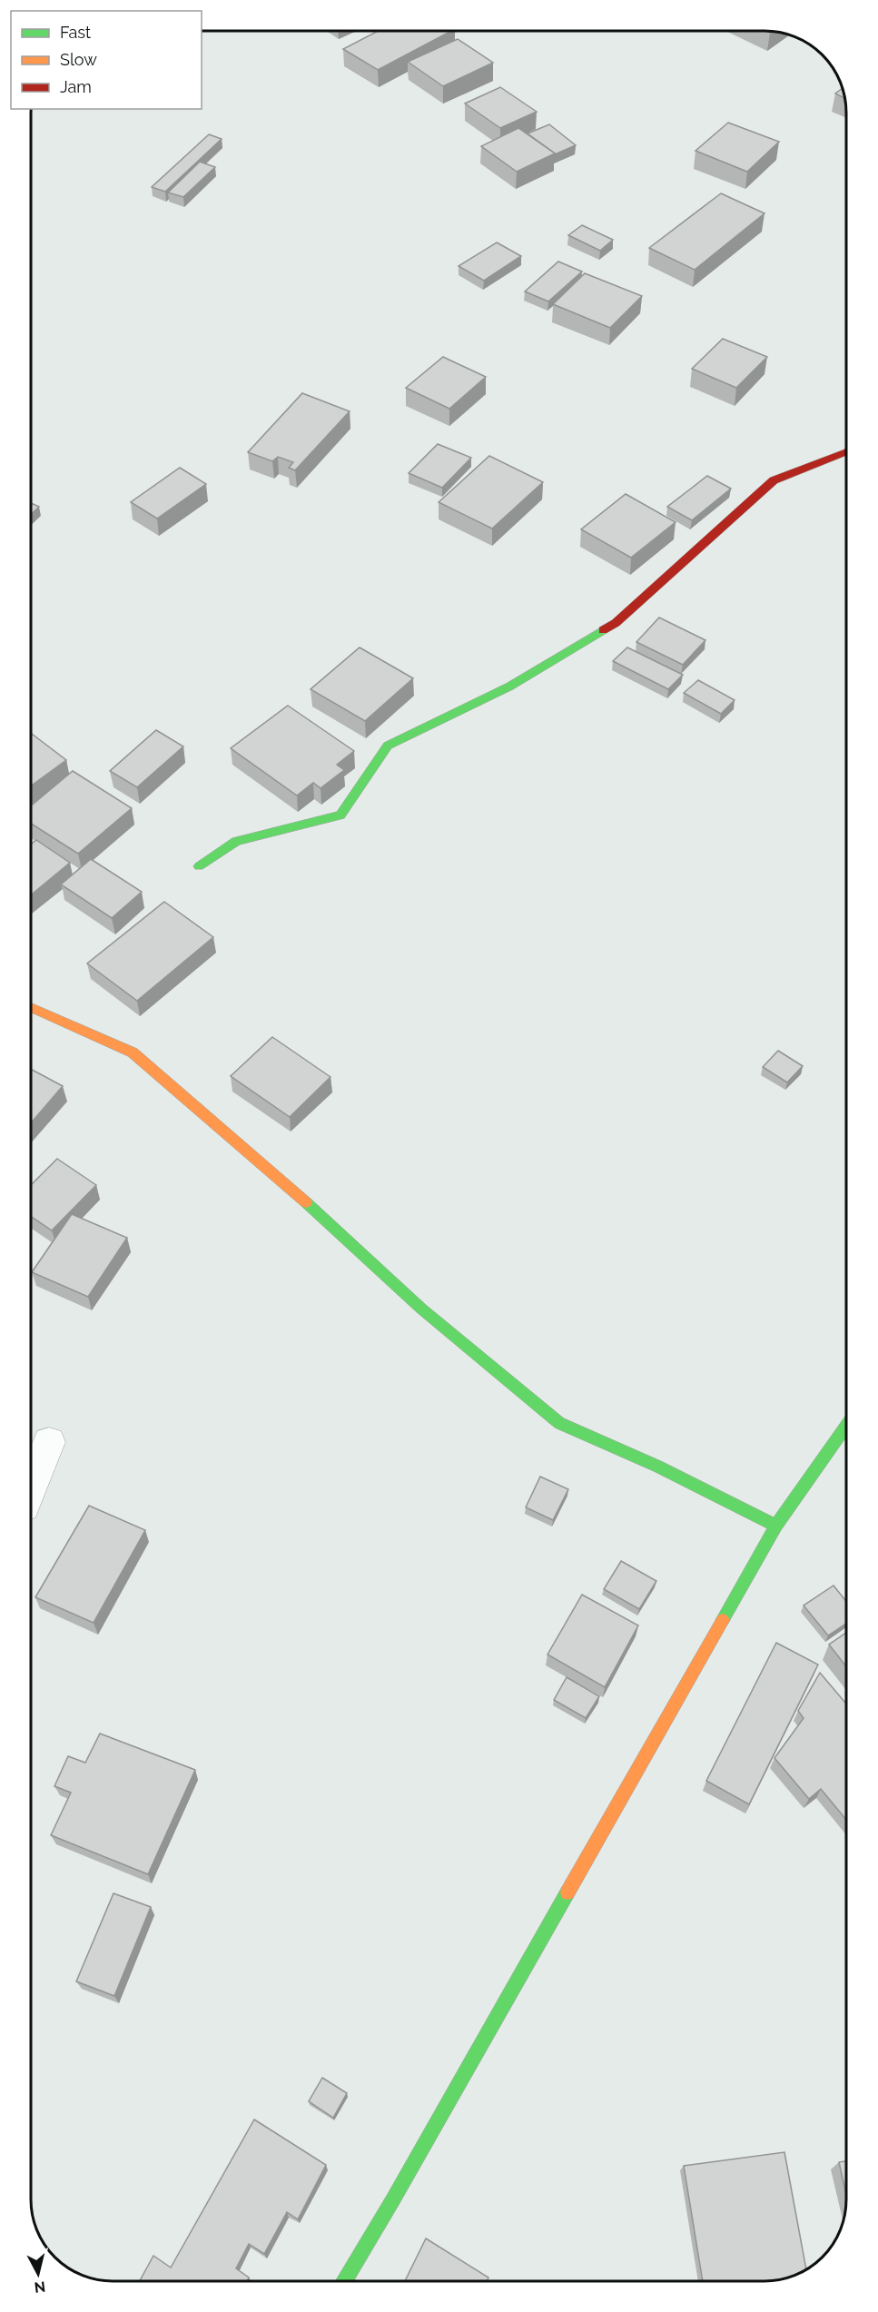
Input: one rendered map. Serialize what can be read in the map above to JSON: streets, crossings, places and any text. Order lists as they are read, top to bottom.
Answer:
{
  "legend": ["Fast", "Slow", "Jam"],
  "north": "bottom"
}
